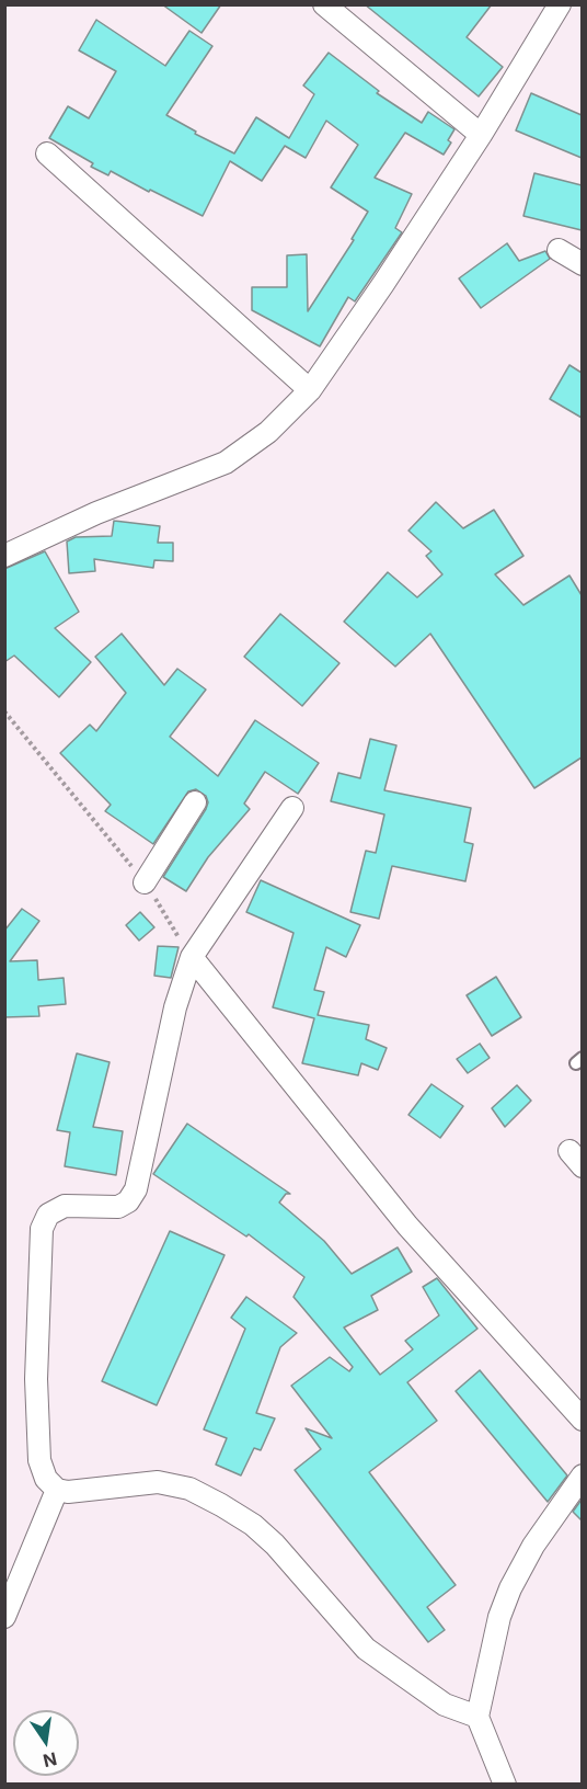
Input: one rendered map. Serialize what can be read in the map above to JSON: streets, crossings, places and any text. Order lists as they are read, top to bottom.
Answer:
{
  "north": "bottom"
}
